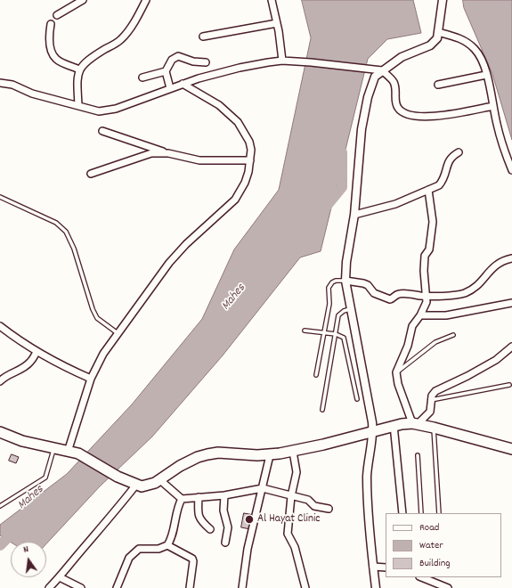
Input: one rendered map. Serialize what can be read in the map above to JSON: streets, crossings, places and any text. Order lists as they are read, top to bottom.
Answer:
{
  "water": ["Mahes"],
  "places": ["Al Hayat Clinic"],
  "legend": ["Road", "Water", "Building"],
  "north": "top"
}
